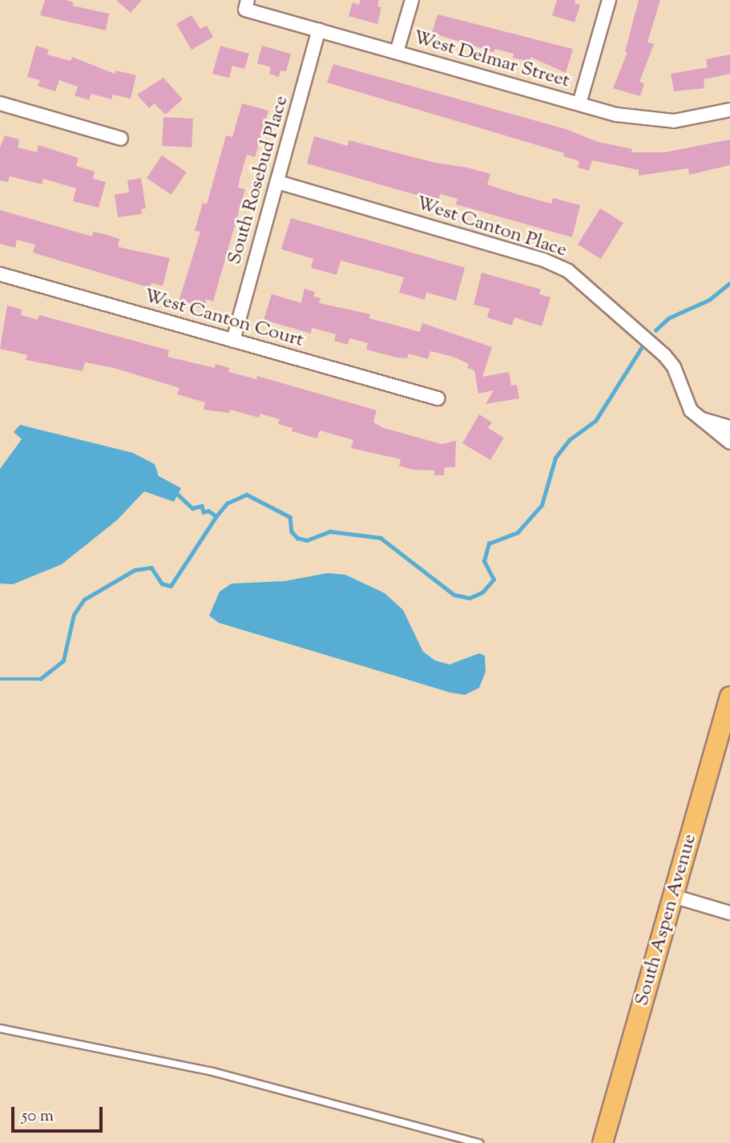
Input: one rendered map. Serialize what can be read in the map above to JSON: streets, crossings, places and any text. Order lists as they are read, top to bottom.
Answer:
{
  "streets": {
    "main road": ["South Aspen Avenue"],
    "street": [
      "West Delmar Street",
      "South Rosebud Place",
      "West Canton Place",
      "West Canton Court"
    ]
  },
  "crossings": [
    ["West Delmar Street", "South Rosebud Place"],
    ["South Rosebud Place", "West Canton Place"],
    ["South Rosebud Place", "West Canton Court"]
  ],
  "scale_bar": "50 m"
}
